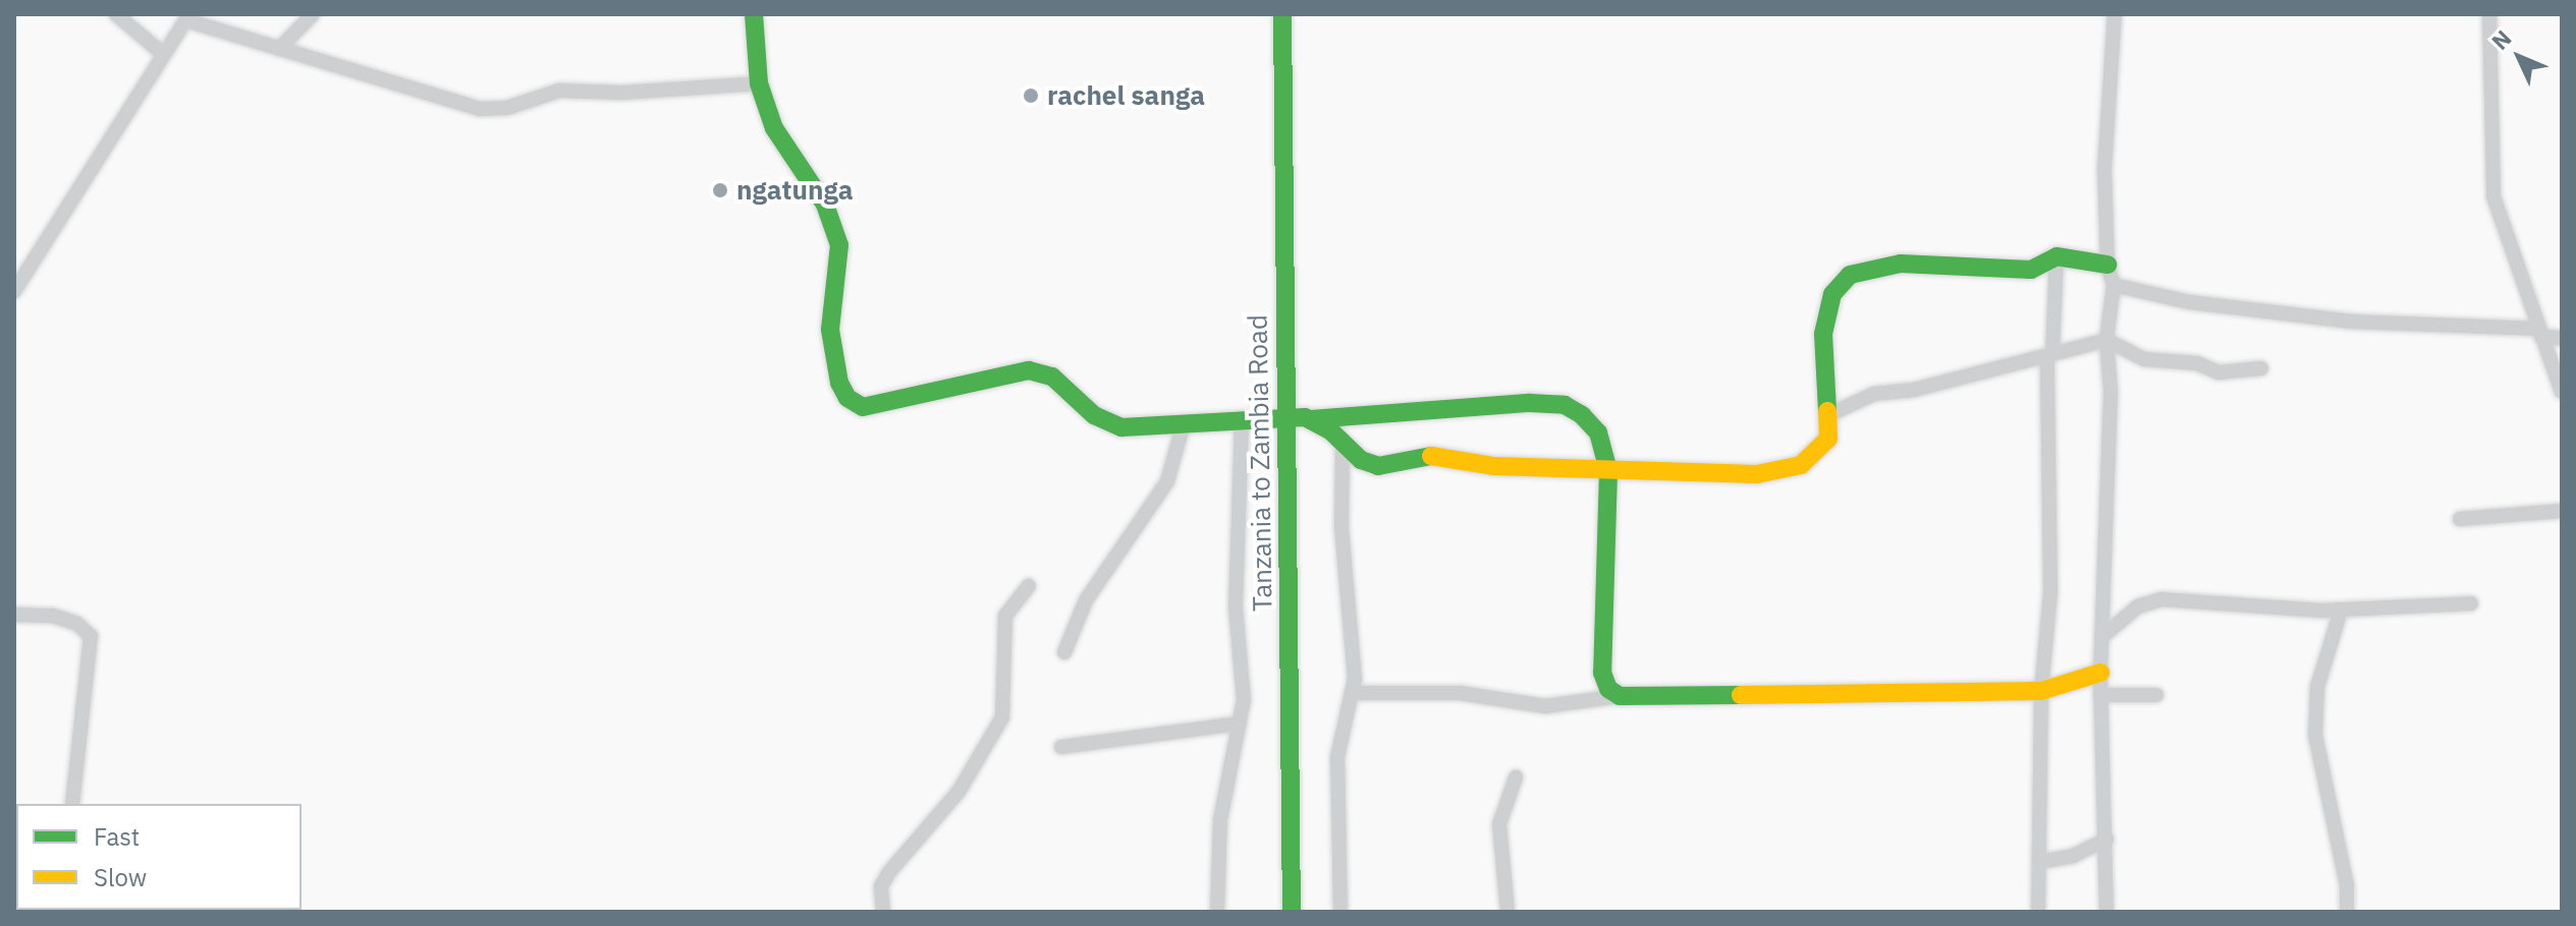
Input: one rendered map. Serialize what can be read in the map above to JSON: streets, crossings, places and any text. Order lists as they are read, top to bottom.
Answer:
{
  "streets": {
    "main road": ["Tanzania to Zambia Road"]
  },
  "places": ["rachel sanga", "ngatunga"],
  "legend": ["Fast", "Slow"],
  "north": "top left"
}
